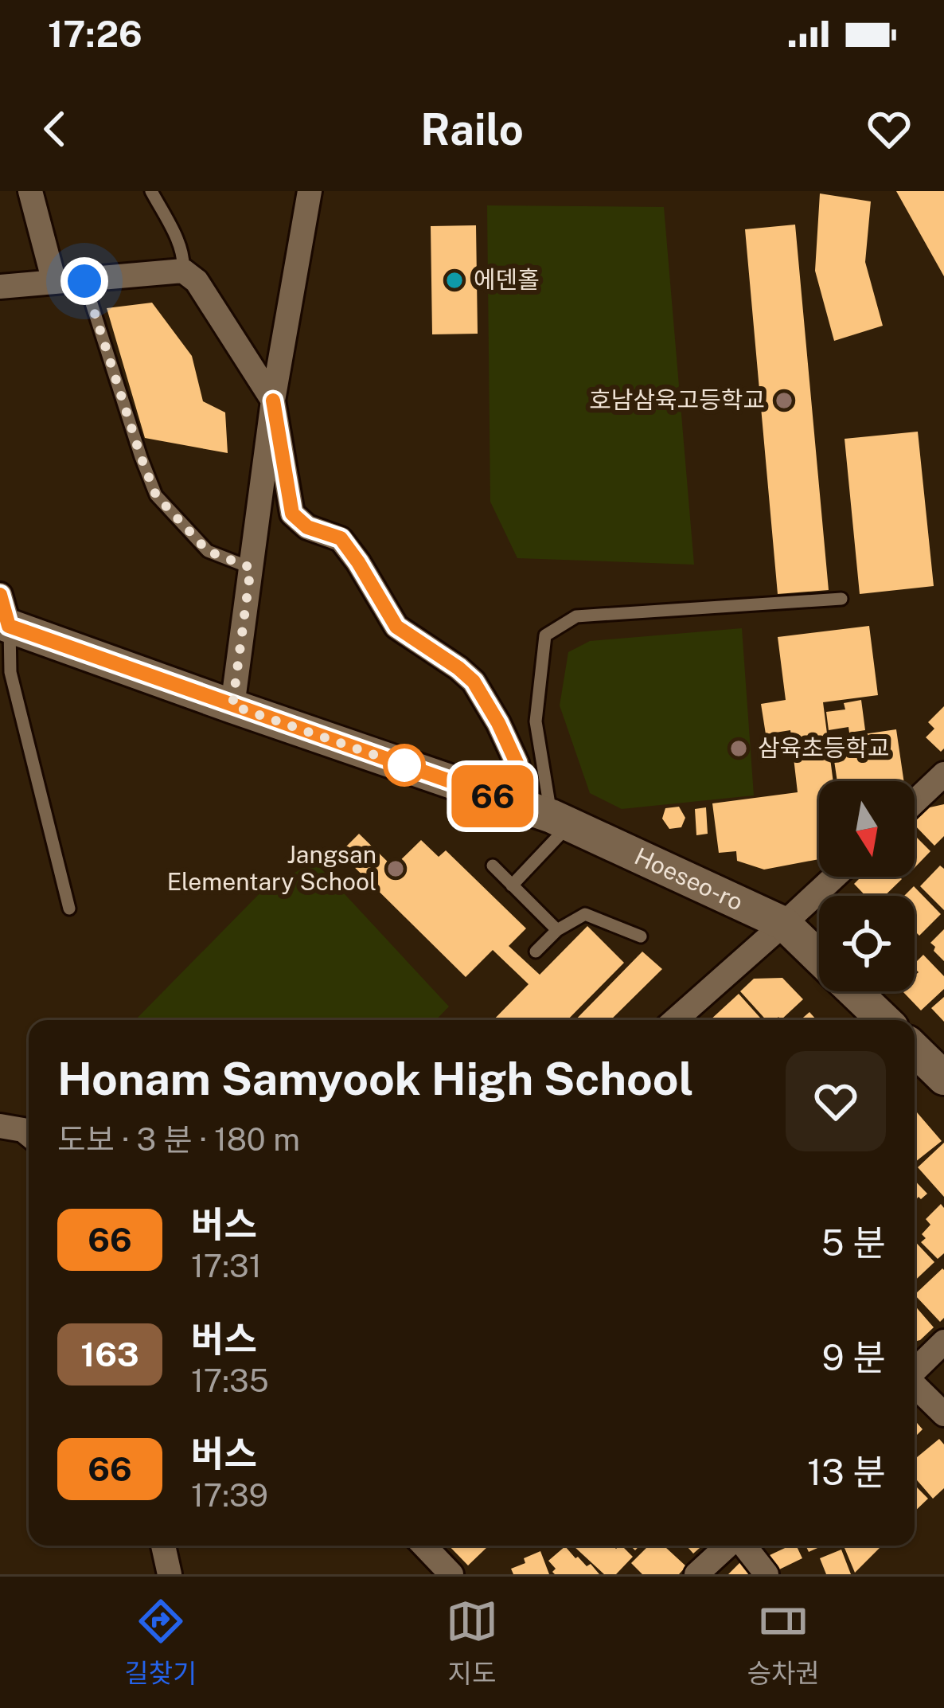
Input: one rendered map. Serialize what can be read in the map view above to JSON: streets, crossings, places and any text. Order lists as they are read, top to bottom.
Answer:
{
  "streets": {
    "street": ["Hoeseo-ro"]
  },
  "places": [
    "에덴홀",
    "호남삼육고등학교",
    "삼육초등학교",
    "Jangsan Elementary School"
  ],
  "lines": ["bus line 66"],
  "north": "bottom",
  "page": {
    "status": "17:26",
    "header": "Railo",
    "on_map": "66",
    "heading": ["Honam Samyook High School", "도보 · 3 분 · 180 m"],
    "list": [
      {
        "mark": "66",
        "name": "버스",
        "note": "17:31",
        "value": "5 분"
      },
      {
        "mark": "163",
        "name": "버스",
        "note": "17:35",
        "value": "9 분"
      },
      {
        "mark": "66",
        "name": "버스",
        "note": "17:39",
        "value": "13 분"
      }
    ],
    "tabs": ["길찾기", "지도", "승차권"]
  }
}
